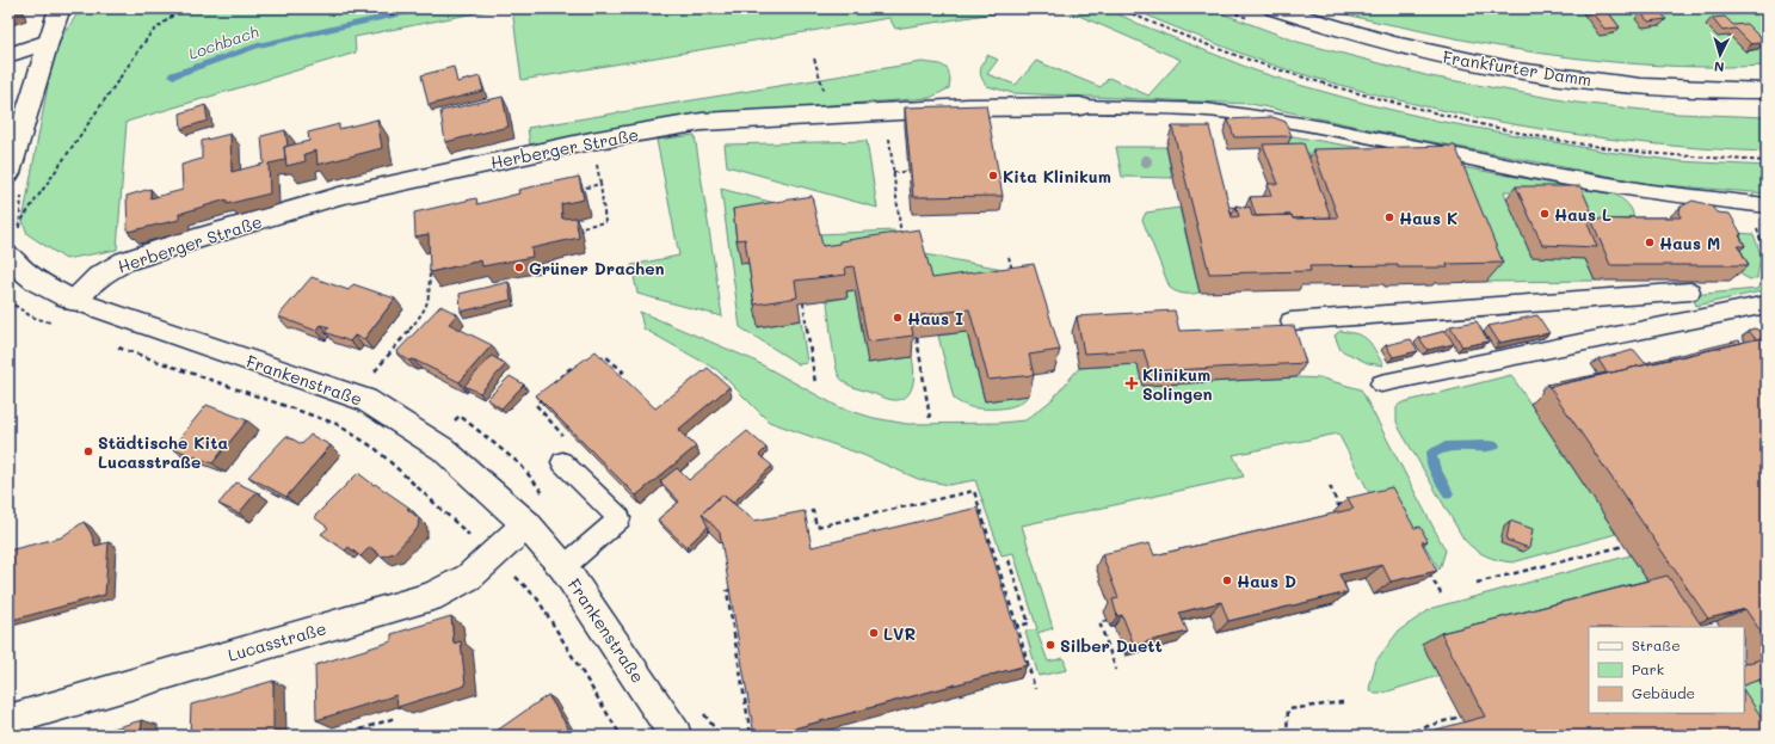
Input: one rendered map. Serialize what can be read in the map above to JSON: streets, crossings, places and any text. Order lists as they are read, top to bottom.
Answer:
{
  "streets": {
    "street": [
      "Frankfurter Damm",
      "Herberger Straße",
      "Frankenstraße",
      "Lucasstraße"
    ]
  },
  "crossings": [
    ["Herberger Straße", "Frankenstraße"],
    ["Frankenstraße", "Lucasstraße"]
  ],
  "water": ["Lochbach"],
  "places": {
    "other": [
      "Kita Klinikum",
      "Haus L",
      "Haus K",
      "Haus M",
      "Grüner Drachen",
      "Haus I",
      "Städtische Kita Lucasstraße",
      "Haus D",
      "LVR",
      "Silber Duett"
    ],
    "health": ["Klinikum Solingen"]
  },
  "legend": ["Straße", "Park", "Gebäude"],
  "north": "bottom"
}
